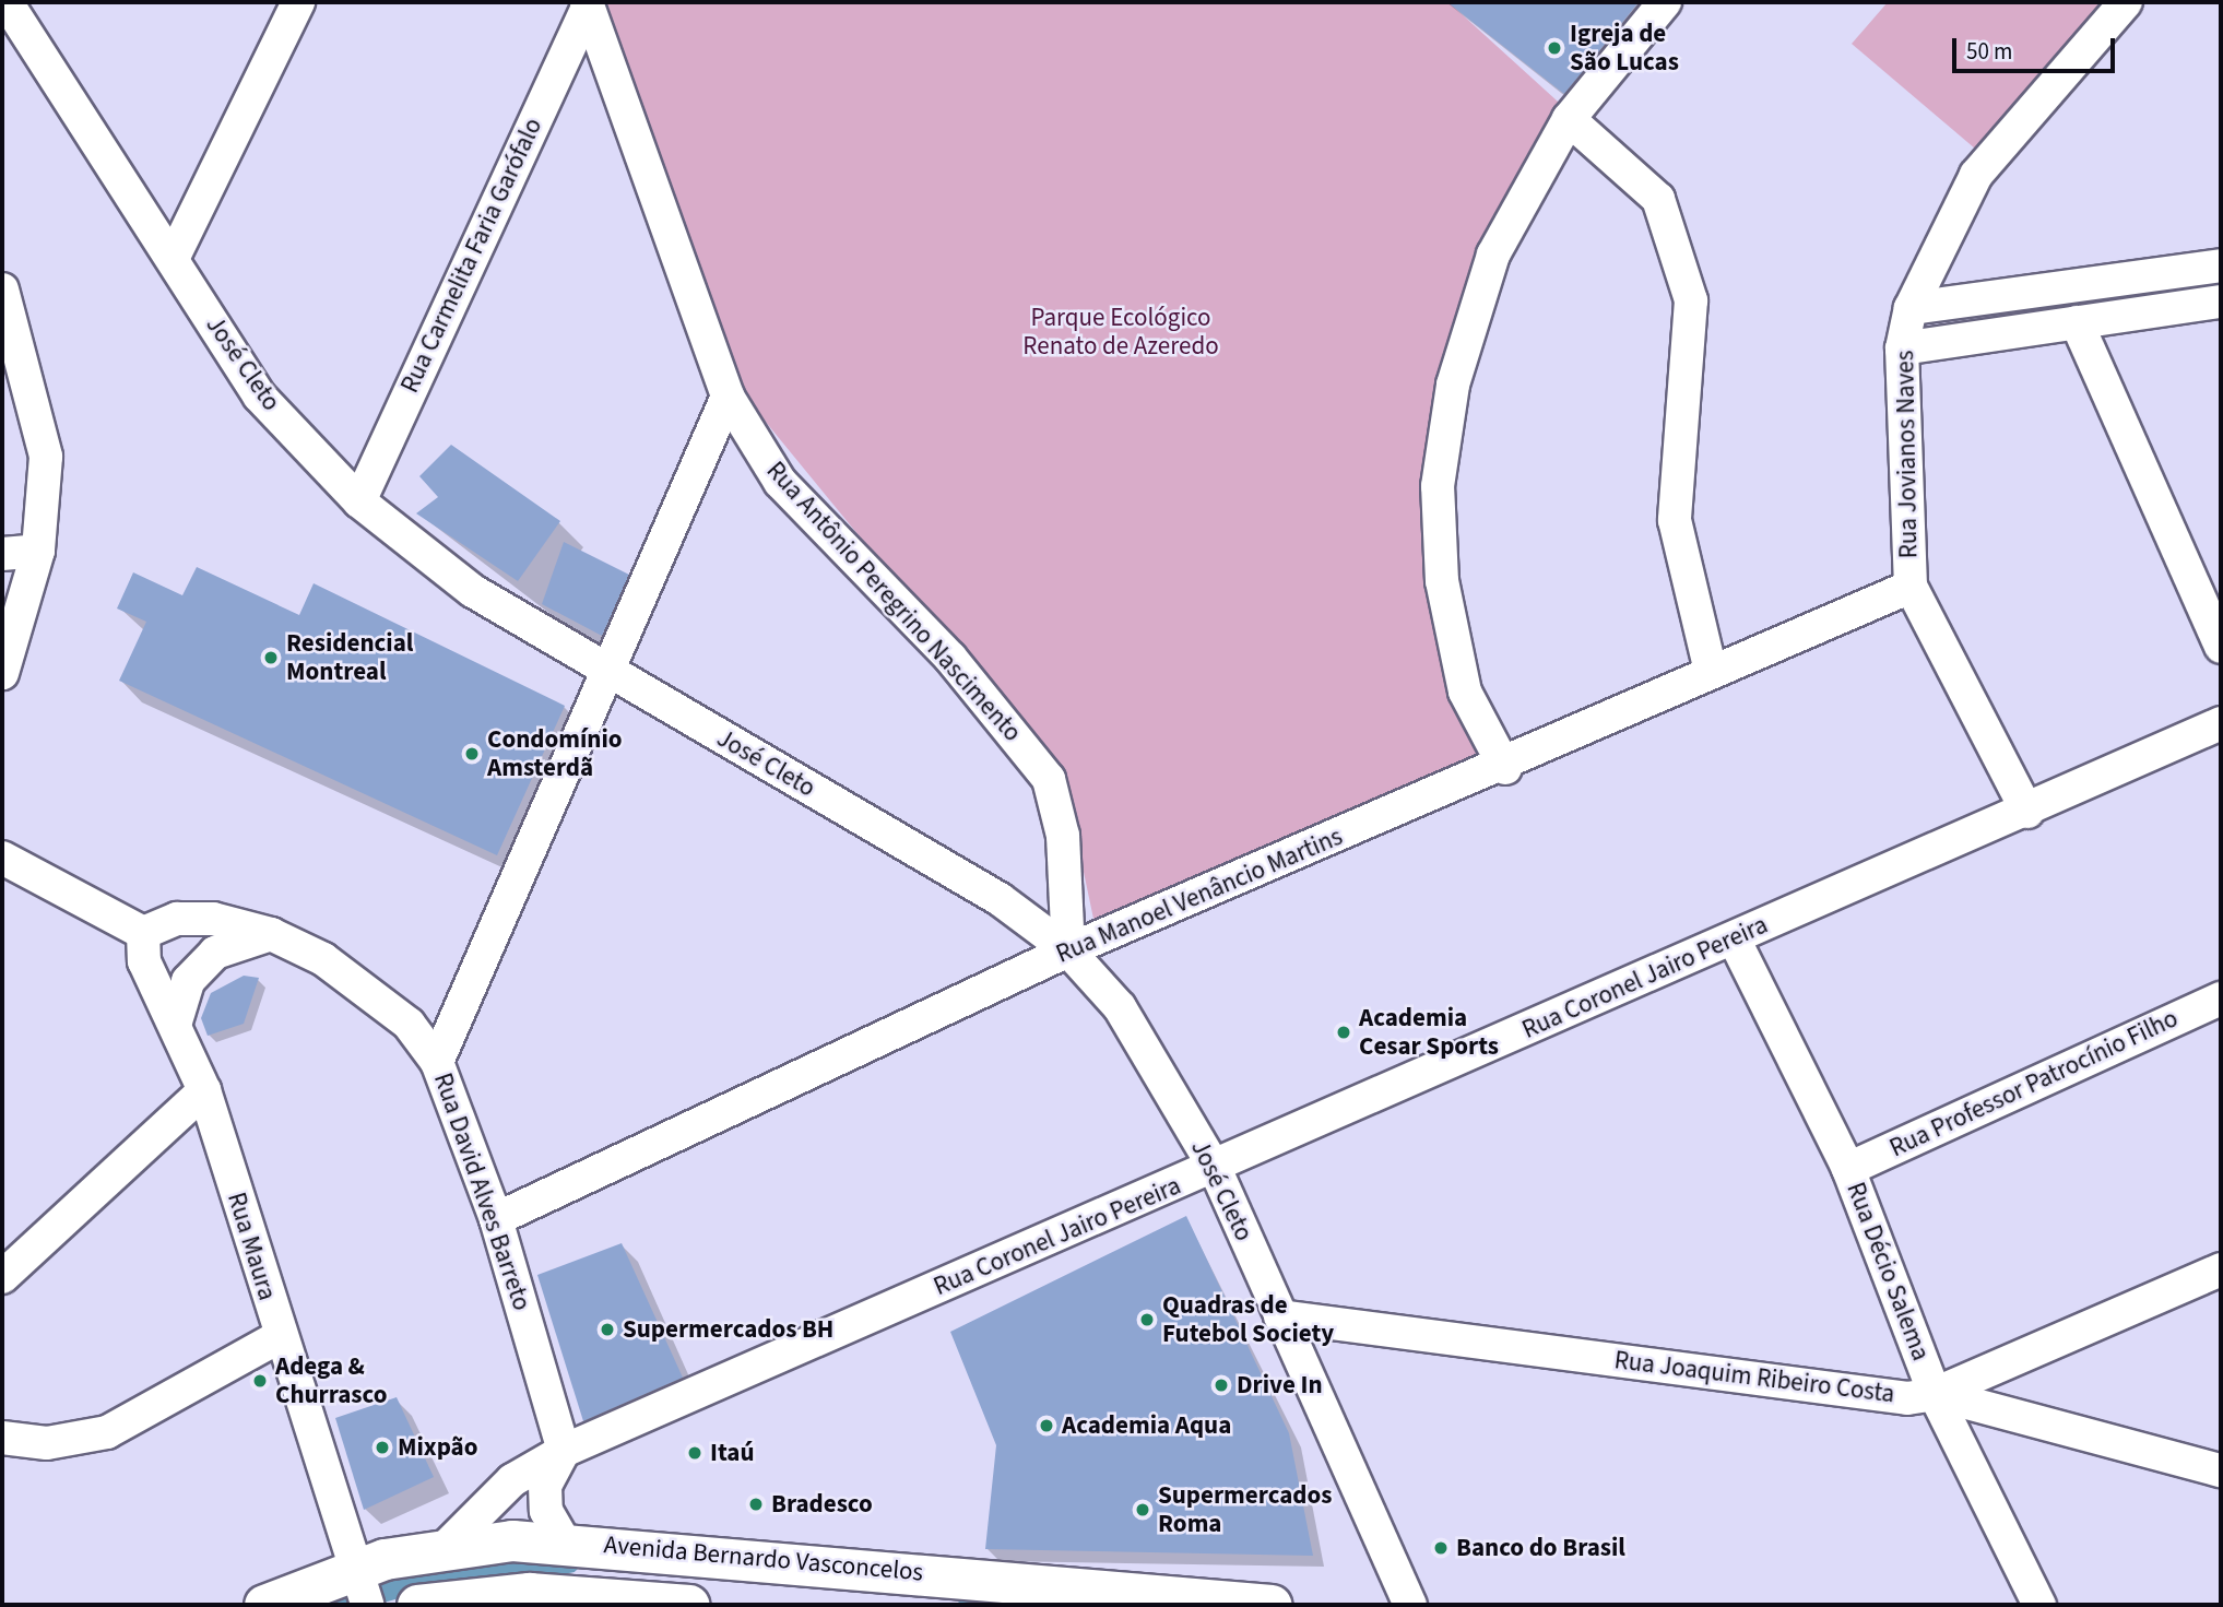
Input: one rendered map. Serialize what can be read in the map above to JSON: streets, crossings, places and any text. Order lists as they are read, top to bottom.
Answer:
{
  "streets": {
    "main road": ["Avenida Bernardo Vasconcelos"],
    "street": [
      "Rua Carmelita Faria Garófalo",
      "José Cleto",
      "Rua Jovianos Naves",
      "Rua Antônio Peregrino Nascimento",
      "Rua Manoel Venâncio Martins",
      "Rua Coronel Jairo Pereira",
      "Rua Professor Patrocínio Filho",
      "Rua David Alves Barreto",
      "Rua Maura",
      "Rua Décio Salema",
      "Rua Joaquim Ribeiro Costa"
    ]
  },
  "crossings": [
    ["Rua Carmelita Faria Garófalo", "José Cleto"],
    ["Rua Carmelita Faria Garófalo", "Rua Antônio Peregrino Nascimento"],
    ["José Cleto", "Rua Antônio Peregrino Nascimento"],
    ["José Cleto", "Rua Manoel Venâncio Martins"],
    ["José Cleto", "Rua Coronel Jairo Pereira"],
    ["José Cleto", "Rua Joaquim Ribeiro Costa"],
    ["Rua Jovianos Naves", "Rua Manoel Venâncio Martins"],
    ["Rua Jovianos Naves", "Rua Coronel Jairo Pereira"],
    ["Rua Antônio Peregrino Nascimento", "Rua Manoel Venâncio Martins"],
    ["Rua Manoel Venâncio Martins", "Rua David Alves Barreto"],
    ["Rua Coronel Jairo Pereira", "Rua David Alves Barreto"],
    ["Rua Coronel Jairo Pereira", "Rua Décio Salema"],
    ["Rua Coronel Jairo Pereira", "Avenida Bernardo Vasconcelos"],
    ["Rua Professor Patrocínio Filho", "Rua Décio Salema"],
    ["Rua David Alves Barreto", "Rua Maura"],
    ["Rua Maura", "Avenida Bernardo Vasconcelos"],
    ["Rua Décio Salema", "Rua Joaquim Ribeiro Costa"]
  ],
  "parks": ["Parque Ecológico Renato de Azeredo"],
  "places": [
    "Igreja de São Lucas",
    "Residencial Montreal",
    "Condomínio Amsterdã",
    "Academia Cesar Sports",
    "Quadras de Futebol Society",
    "Supermercados BH",
    "Adega & Churrasco",
    "Drive In",
    "Academia Aqua",
    "Mixpão",
    "Itaú",
    "Bradesco",
    "Supermercados Roma",
    "Banco do Brasil"
  ],
  "scale_bar": "50 m"
}
